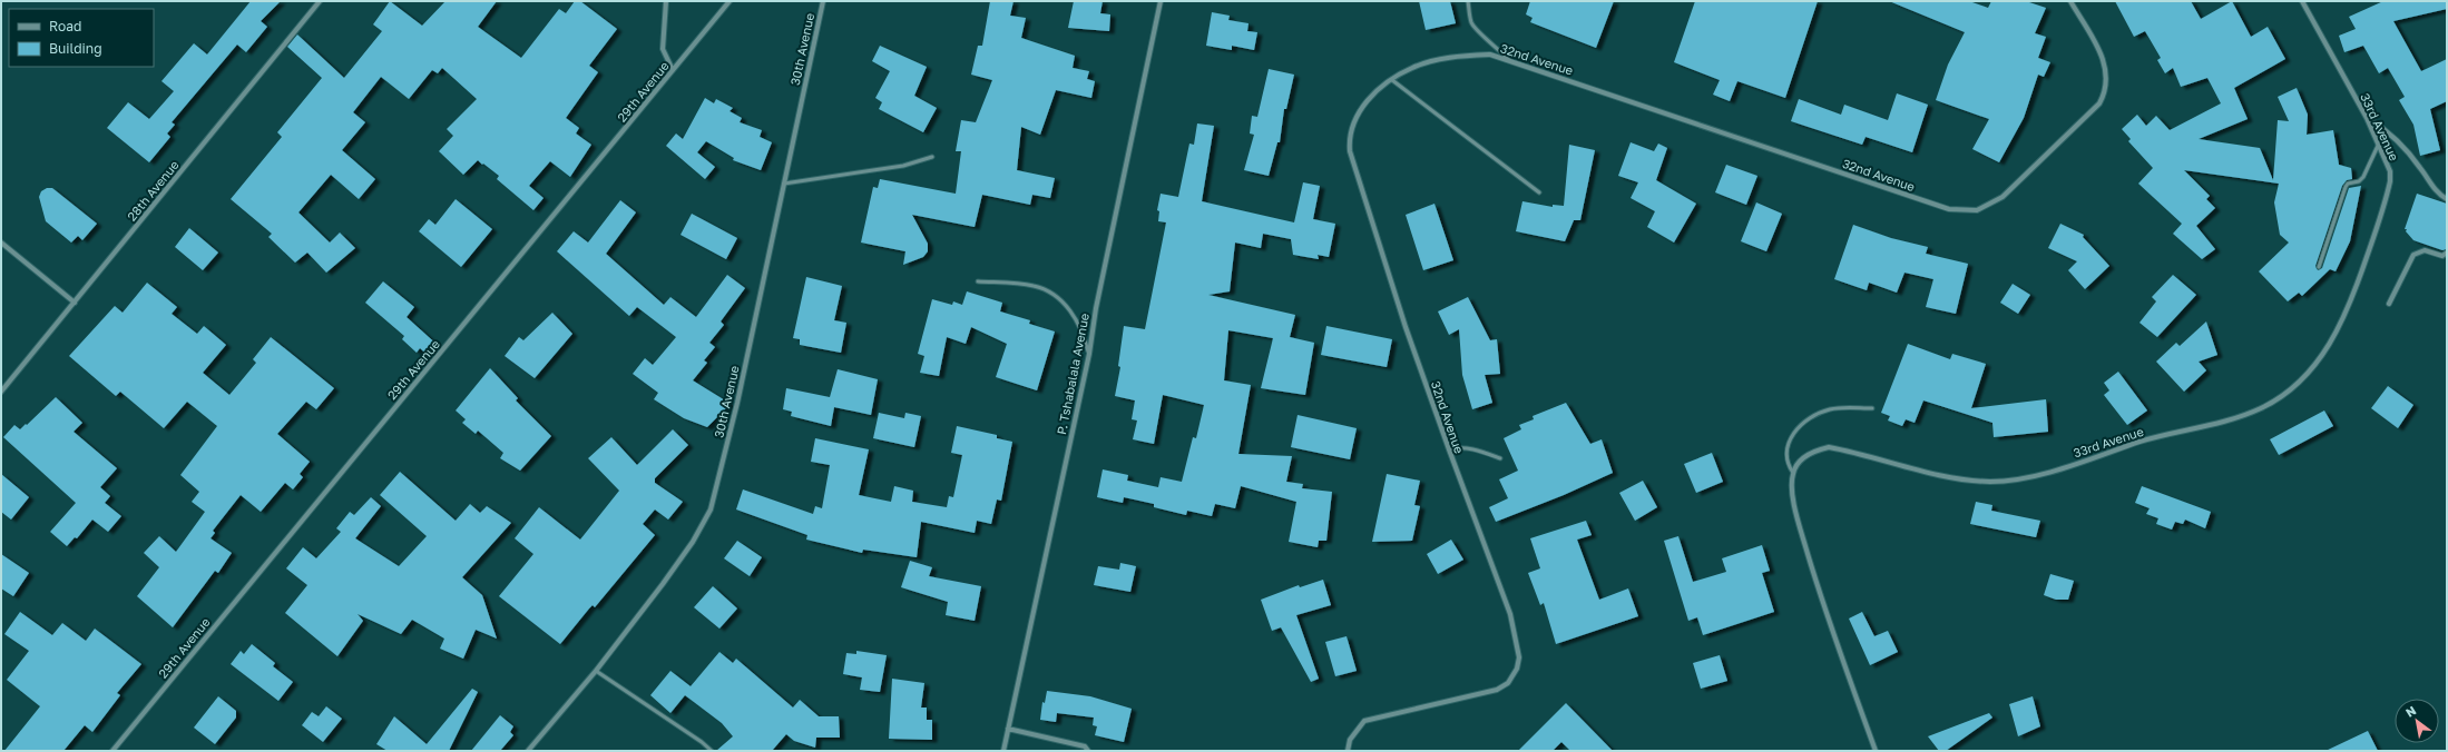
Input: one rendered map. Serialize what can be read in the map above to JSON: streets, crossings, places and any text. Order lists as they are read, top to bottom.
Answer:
{
  "streets": {
    "street": [
      "30th Avenue",
      "32nd Avenue",
      "29th Avenue",
      "33rd Avenue",
      "28th Avenue",
      "P. Tshabalala Avenue"
    ]
  },
  "legend": ["Road", "Building"],
  "north": "top left"
}
